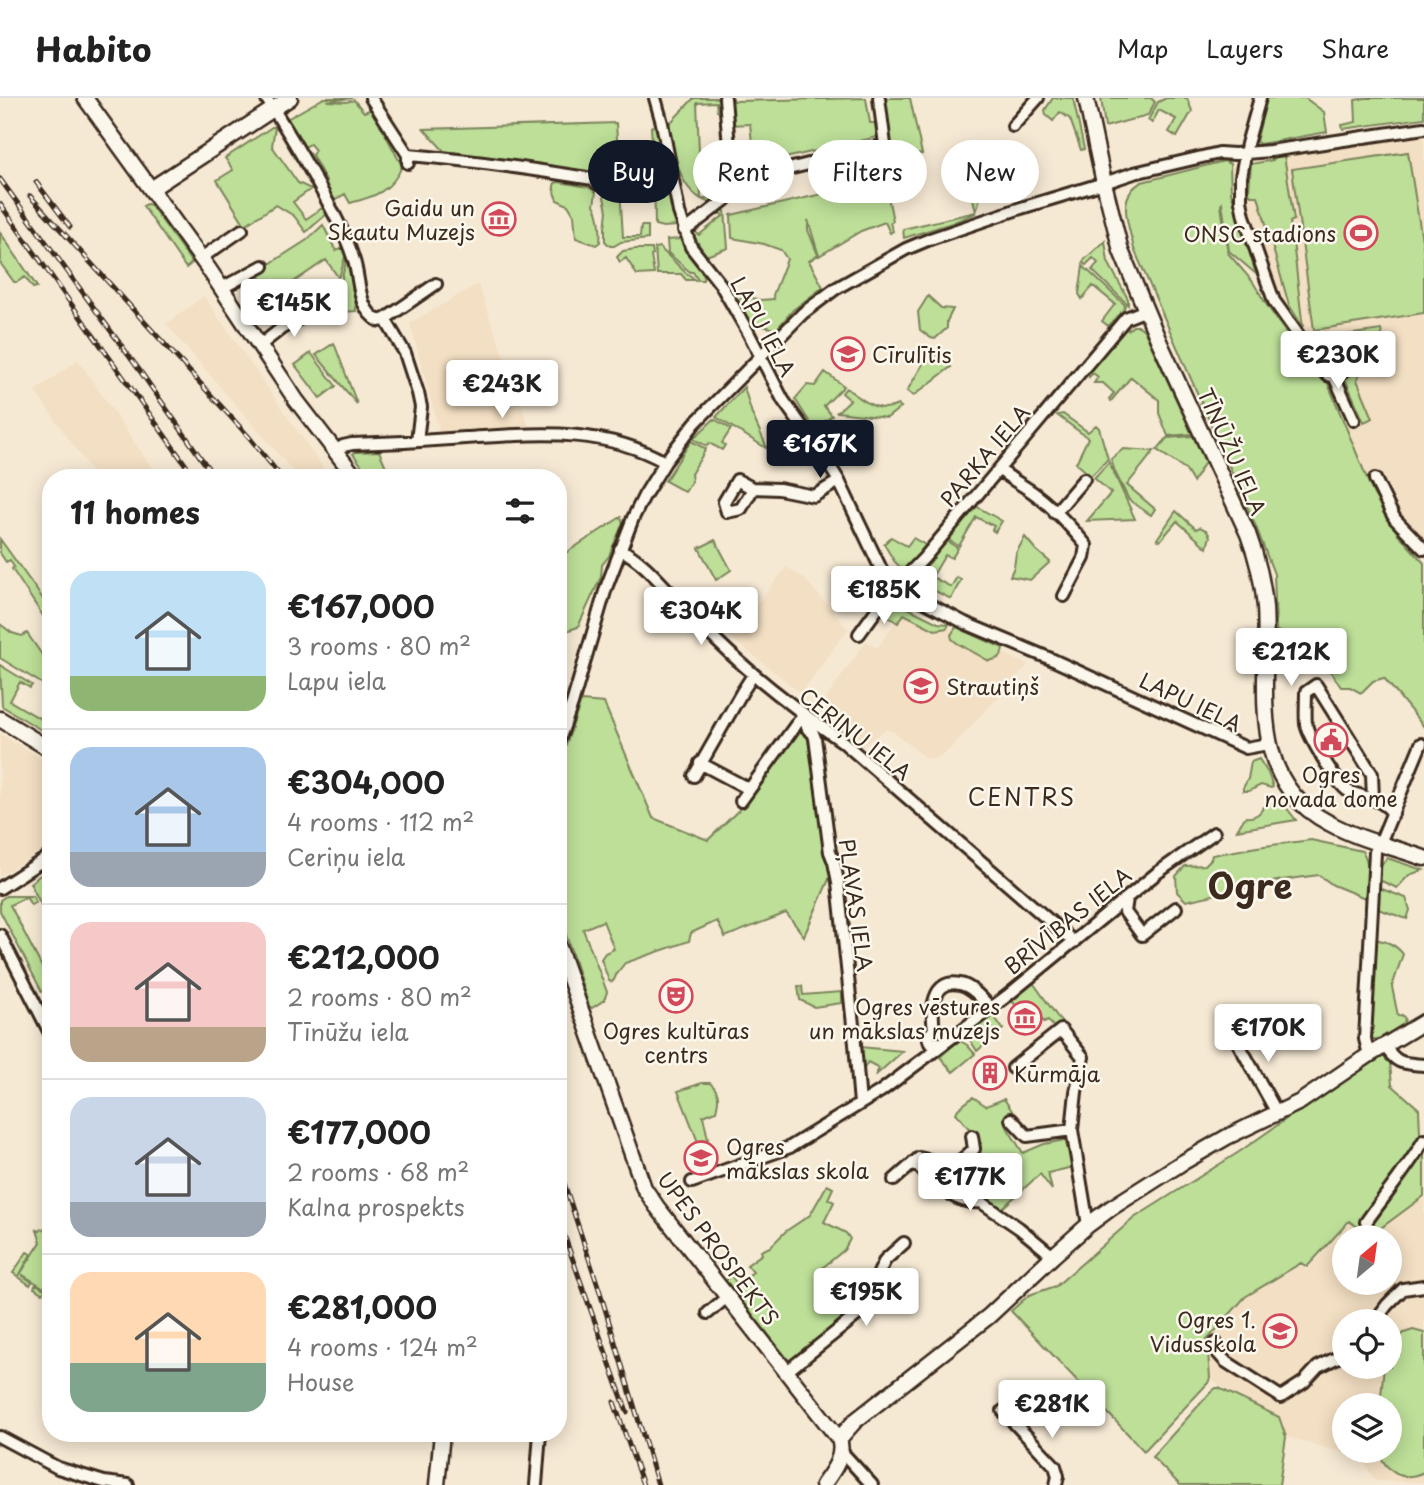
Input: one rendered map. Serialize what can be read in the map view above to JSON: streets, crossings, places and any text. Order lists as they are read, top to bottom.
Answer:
{
  "streets": {
    "main road": ["TĪNŪŽU IELA", "UPES PROSPEKTS"],
    "street": [
      "LAPU IELA",
      "PARKA IELA",
      "CERIŅU IELA",
      "PĻAVAS IELA",
      "BRĪVĪBAS IELA"
    ]
  },
  "crossings": [
    ["LAPU IELA", "TĪNŪŽU IELA"],
    ["LAPU IELA", "PARKA IELA"],
    ["TĪNŪŽU IELA", "PARKA IELA"],
    ["CERIŅU IELA", "PĻAVAS IELA"],
    ["CERIŅU IELA", "BRĪVĪBAS IELA"],
    ["PĻAVAS IELA", "BRĪVĪBAS IELA"]
  ],
  "districts": ["CENTRS", "Ogre"],
  "places": {
    "museum": ["Gaidu un Skautu Muzejs", "Ogres vēstures un mākslas muzejs"],
    "sports": ["ONSC stadions"],
    "school or university": [
      "Cīrulītis",
      "Strautiņš",
      "Ogres mākslas skola",
      "Ogres 1. Vidusskola"
    ],
    "public building": ["Ogres novada dome"],
    "theatre": ["Ogres kultūras centrs"],
    "building": ["Kūrmāja"]
  },
  "north": "top right",
  "page": {
    "header": "Habito",
    "nav": ["Map", "Layers", "Share"],
    "chip": [
      "Buy",
      "Rent",
      "Filters",
      "New"
    ],
    "price": [
      "€145K",
      "€230K",
      "€243K",
      "€167K",
      "€185K",
      "€304K",
      "€212K",
      "€170K",
      "€177K",
      "€195K",
      "€281K"
    ],
    "heading": "11 homes",
    "list": [
      {
        "name": "€167,000",
        "note": "3 rooms · 80 m² · Lapu iela"
      },
      {
        "name": "€304,000",
        "note": "4 rooms · 112 m² · Ceriņu iela"
      },
      {
        "name": "€212,000",
        "note": "2 rooms · 80 m² · Tīnūžu iela"
      },
      {
        "name": "€177,000",
        "note": "2 rooms · 68 m² · Kalna prospekts"
      },
      {
        "name": "€281,000",
        "note": "4 rooms · 124 m² · House"
      }
    ]
  }
}
